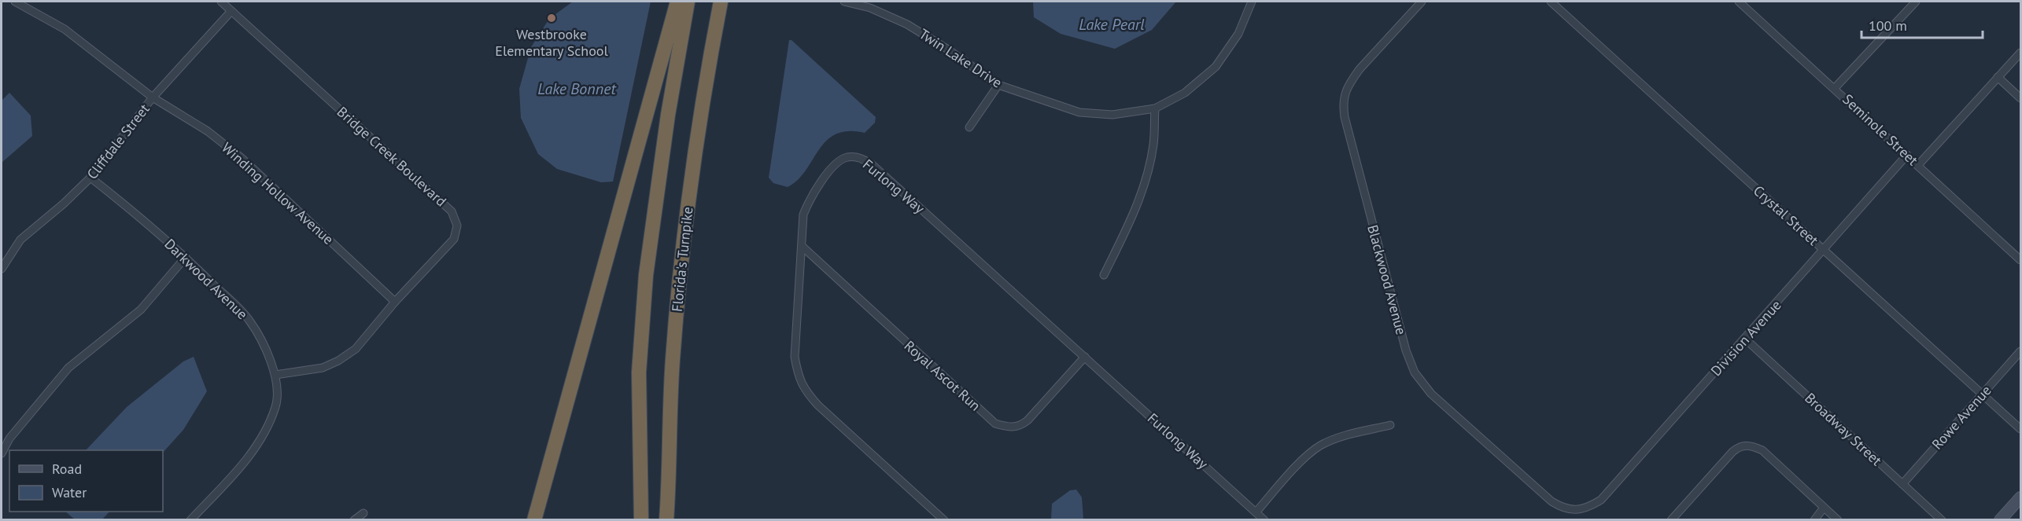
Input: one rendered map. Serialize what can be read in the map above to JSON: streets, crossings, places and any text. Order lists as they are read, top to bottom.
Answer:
{
  "streets": {
    "highway": ["Florida's Turnpike"],
    "street": [
      "Twin Lake Drive",
      "Seminole Street",
      "Cliffdale Street",
      "Bridge Creek Boulevard",
      "Furlong Way",
      "Winding Hollow Avenue",
      "Crystal Street",
      "Darkwood Avenue",
      "Blackwood Avenue",
      "Division Avenue",
      "Royal Ascot Run",
      "Rowe Avenue",
      "Broadway Street"
    ]
  },
  "crossings": [
    ["Seminole Street", "Division Avenue"],
    ["Cliffdale Street", "Bridge Creek Boulevard"],
    ["Cliffdale Street", "Winding Hollow Avenue"],
    ["Cliffdale Street", "Darkwood Avenue"],
    ["Bridge Creek Boulevard", "Winding Hollow Avenue"],
    ["Bridge Creek Boulevard", "Darkwood Avenue"],
    ["Furlong Way", "Royal Ascot Run"],
    ["Crystal Street", "Division Avenue"],
    ["Crystal Street", "Rowe Avenue"],
    ["Blackwood Avenue", "Division Avenue"],
    ["Division Avenue", "Broadway Street"],
    ["Rowe Avenue", "Broadway Street"]
  ],
  "water": ["Lake Pearl", "Lake Bonnet"],
  "places": ["Westbrooke Elementary School"],
  "legend": ["Road", "Water"],
  "scale_bar": "100 m"
}
